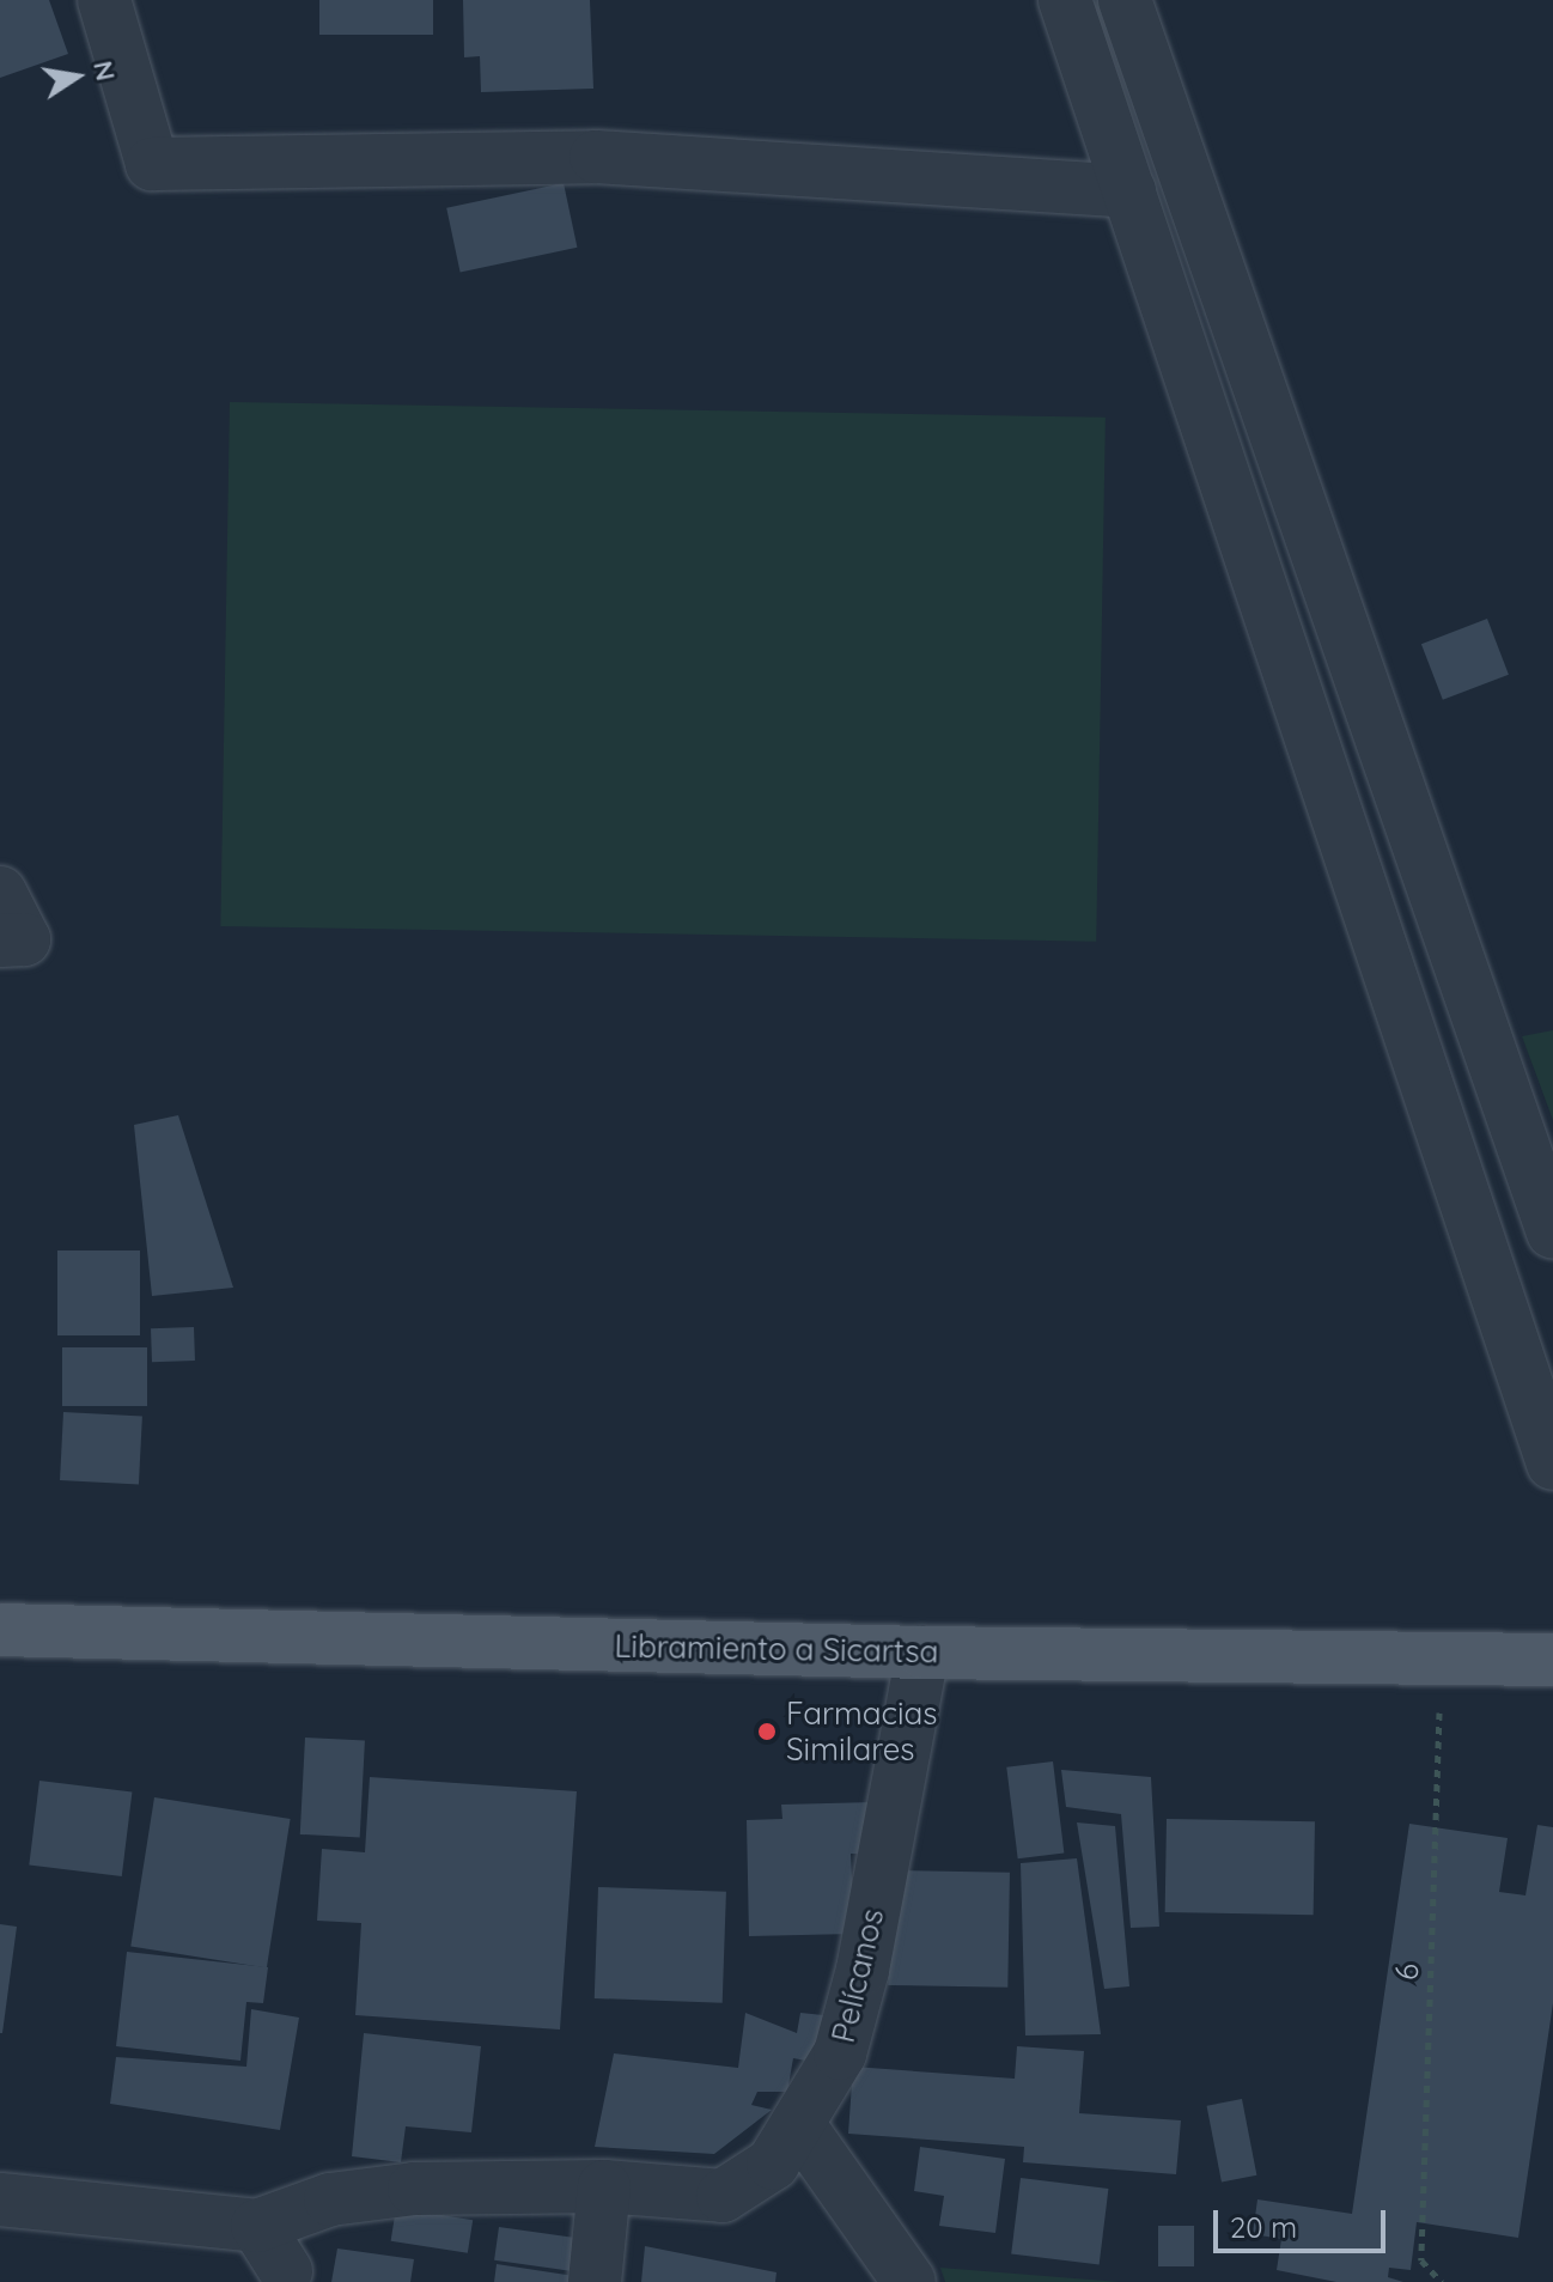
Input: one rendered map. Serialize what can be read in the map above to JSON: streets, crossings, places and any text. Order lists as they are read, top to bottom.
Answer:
{
  "streets": {
    "main road": ["Libramiento a Sicartsa"],
    "street": ["Pelícanos"],
    "path": ["6"]
  },
  "crossings": [
    ["Libramiento a Sicartsa", "6"],
    ["Libramiento a Sicartsa", "Pelícanos"]
  ],
  "places": ["Farmacias Similares"],
  "scale_bar": "20 m",
  "north": "right"
}
